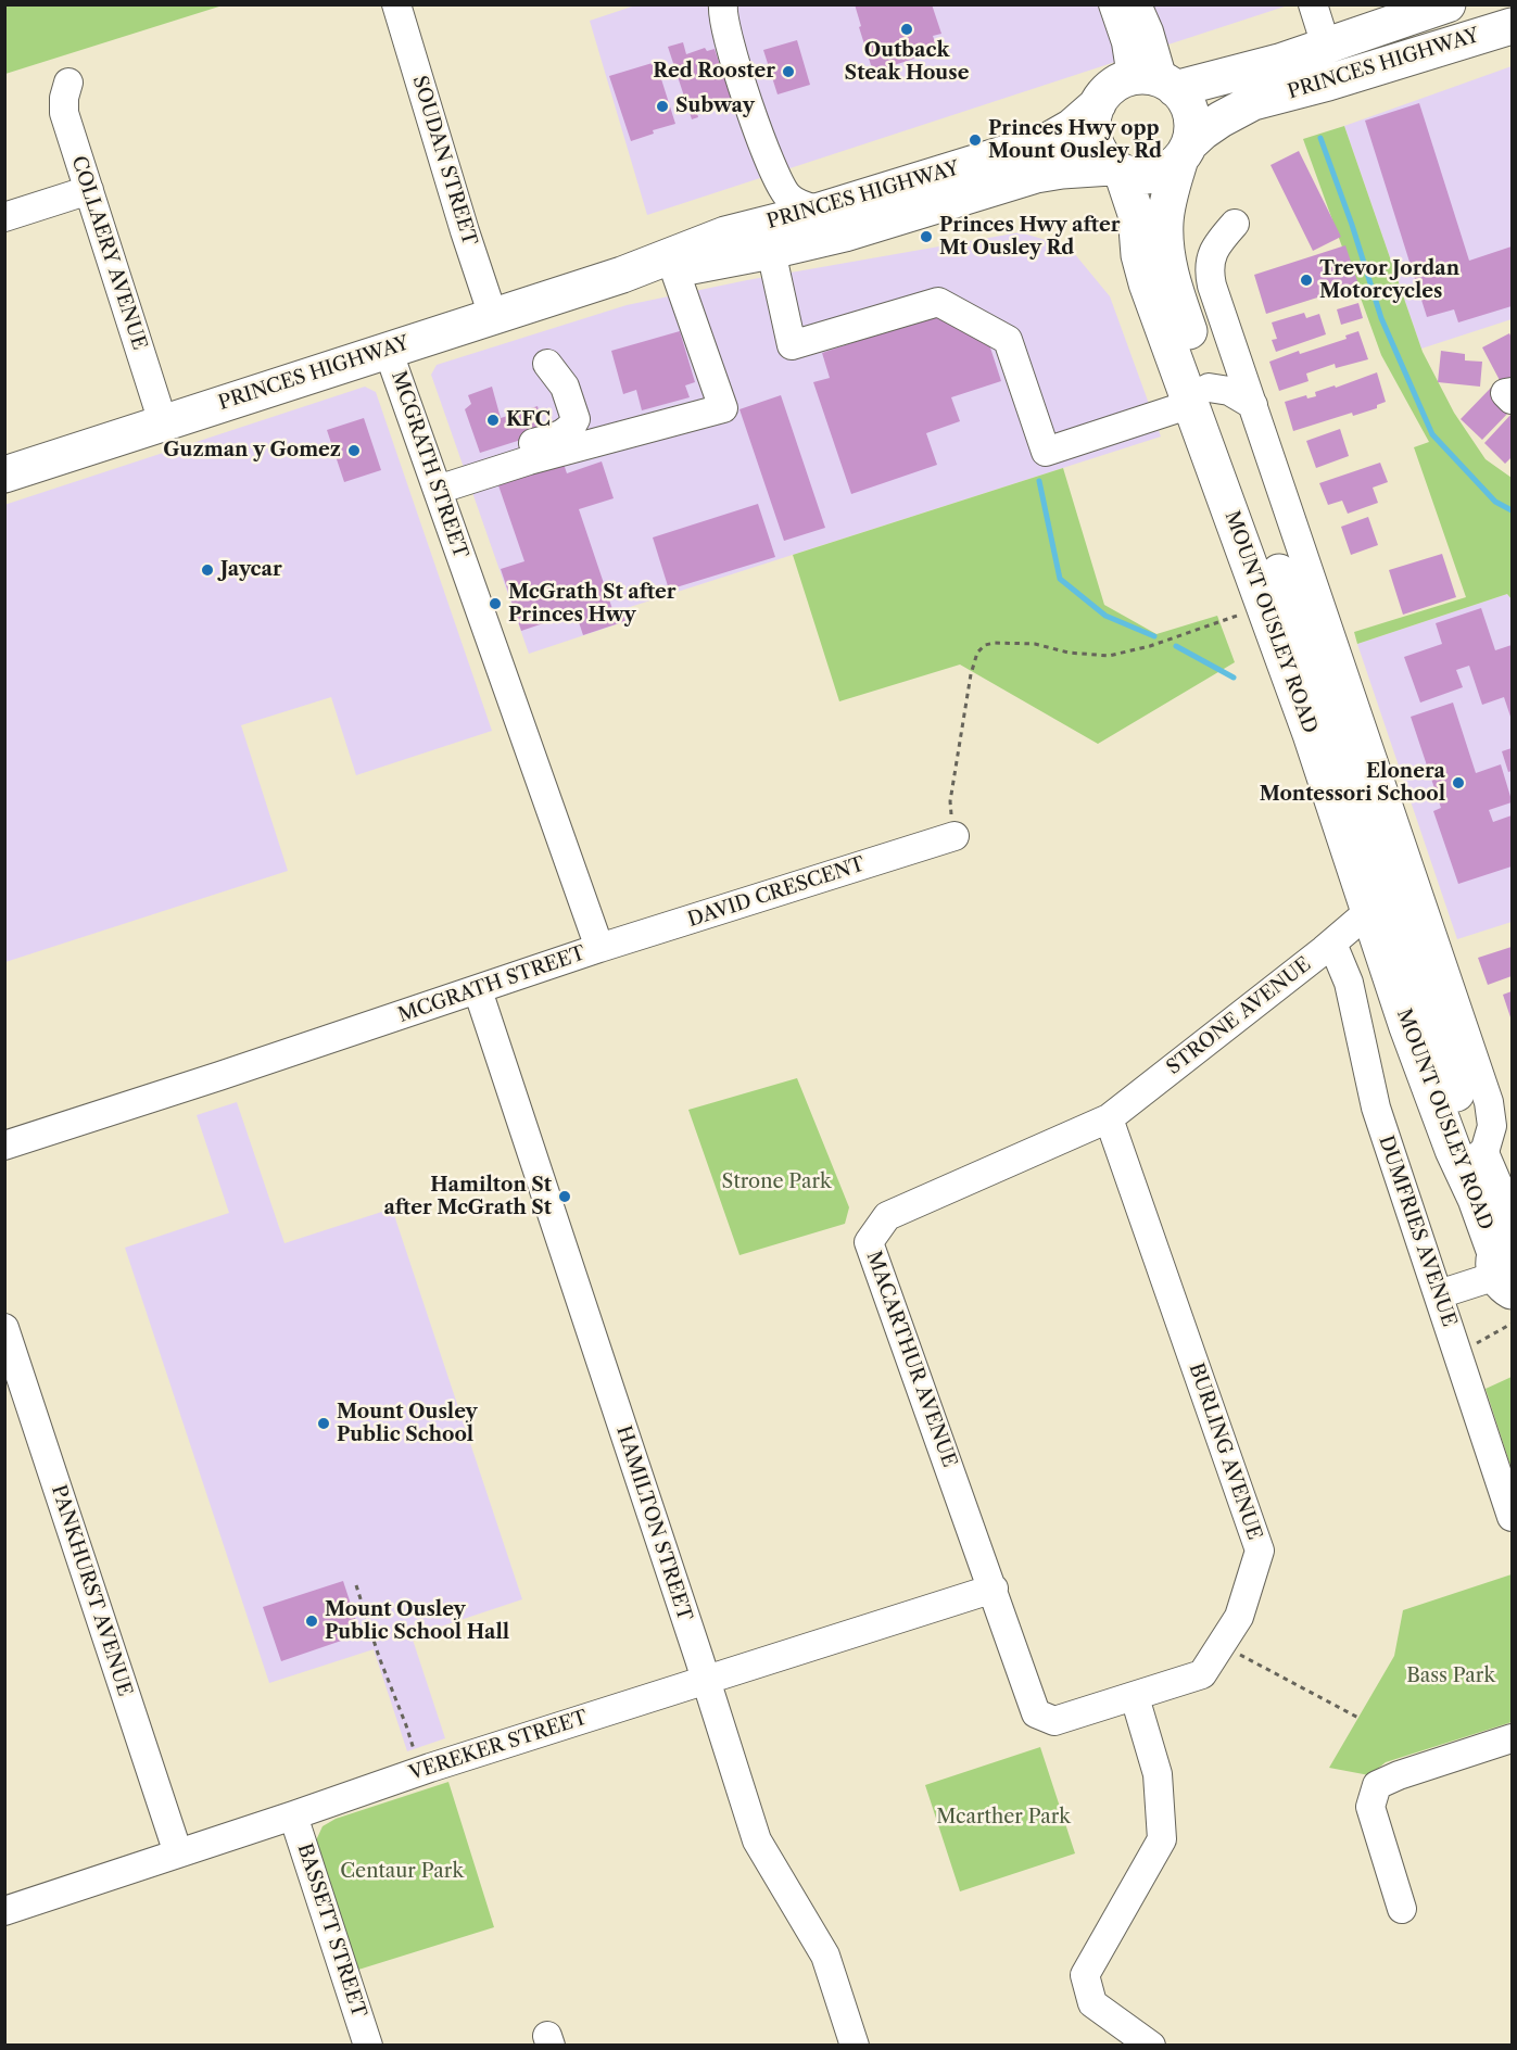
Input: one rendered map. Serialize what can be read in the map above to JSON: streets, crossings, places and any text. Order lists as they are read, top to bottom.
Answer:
{
  "streets": {
    "main road": ["PRINCES HIGHWAY", "MOUNT OUSLEY ROAD"],
    "street": [
      "SOUDAN STREET",
      "COLLAERY AVENUE",
      "MCGRATH STREET",
      "DAVID CRESCENT",
      "STRONE AVENUE",
      "DUMFRIES AVENUE",
      "MACARTHUR AVENUE",
      "BURLING AVENUE",
      "HAMILTON STREET",
      "PANKHURST AVENUE",
      "VEREKER STREET",
      "BASSETT STREET"
    ]
  },
  "crossings": [
    ["PRINCES HIGHWAY", "SOUDAN STREET"],
    ["PRINCES HIGHWAY", "COLLAERY AVENUE"],
    ["PRINCES HIGHWAY", "MCGRATH STREET"],
    ["PRINCES HIGHWAY", "MOUNT OUSLEY ROAD"],
    ["MCGRATH STREET", "DAVID CRESCENT"],
    ["MCGRATH STREET", "HAMILTON STREET"],
    ["MOUNT OUSLEY ROAD", "STRONE AVENUE"],
    ["STRONE AVENUE", "DUMFRIES AVENUE"],
    ["STRONE AVENUE", "MACARTHUR AVENUE"],
    ["STRONE AVENUE", "BURLING AVENUE"],
    ["MACARTHUR AVENUE", "BURLING AVENUE"],
    ["MACARTHUR AVENUE", "VEREKER STREET"],
    ["BURLING AVENUE", "VEREKER STREET"],
    ["HAMILTON STREET", "VEREKER STREET"],
    ["PANKHURST AVENUE", "VEREKER STREET"],
    ["VEREKER STREET", "BASSETT STREET"]
  ],
  "parks": [
    "Strone Park",
    "Bass Park",
    "Mcarther Park",
    "Centaur Park"
  ],
  "places": [
    "Outback Steak House",
    "Red Rooster",
    "Subway",
    "Princes Hwy opp Mount Ousley Rd",
    "Princes Hwy after Mt Ousley Rd",
    "Trevor Jordan Motorcycles",
    "KFC",
    "Guzman y Gomez",
    "Jaycar",
    "McGrath St after Princes Hwy",
    "Elonera Montessori School",
    "Hamilton St after McGrath St",
    "Mount Ousley Public School",
    "Mount Ousley Public School Hall"
  ]
}
